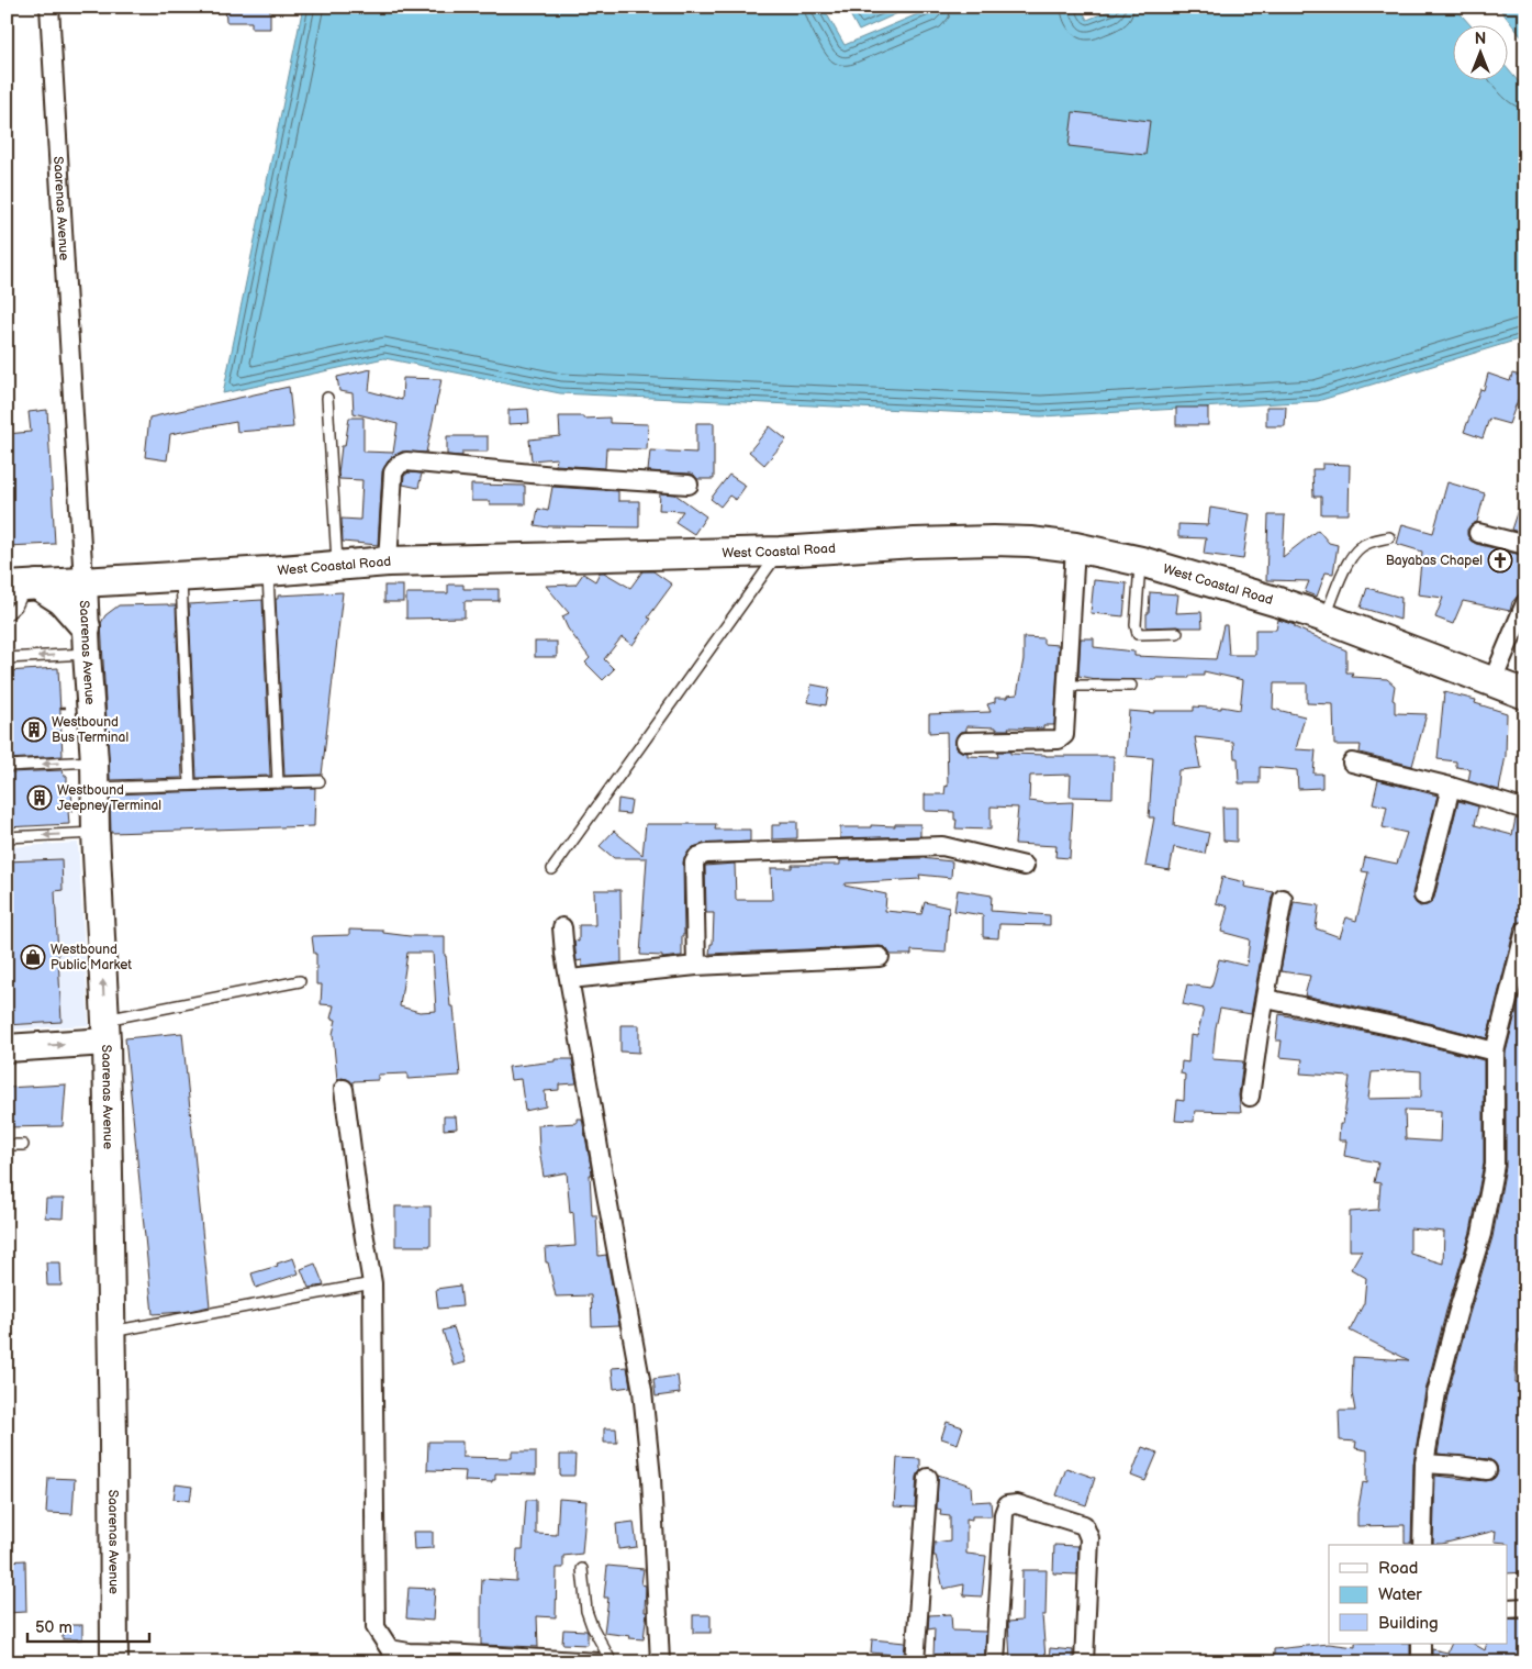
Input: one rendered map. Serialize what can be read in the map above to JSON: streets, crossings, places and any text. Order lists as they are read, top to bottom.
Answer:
{
  "streets": {
    "main road": ["Saarenas Avenue", "West Coastal Road"]
  },
  "crossings": [
    ["Saarenas Avenue", "West Coastal Road"]
  ],
  "places": {
    "church": ["Bayabas Chapel"],
    "building": ["Westbound Bus Terminal", "Westbound Jeepney Terminal"],
    "shop": ["Westbound Public Market"]
  },
  "legend": ["Road", "Water", "Building"],
  "scale_bar": "50 m",
  "north": "top"
}
